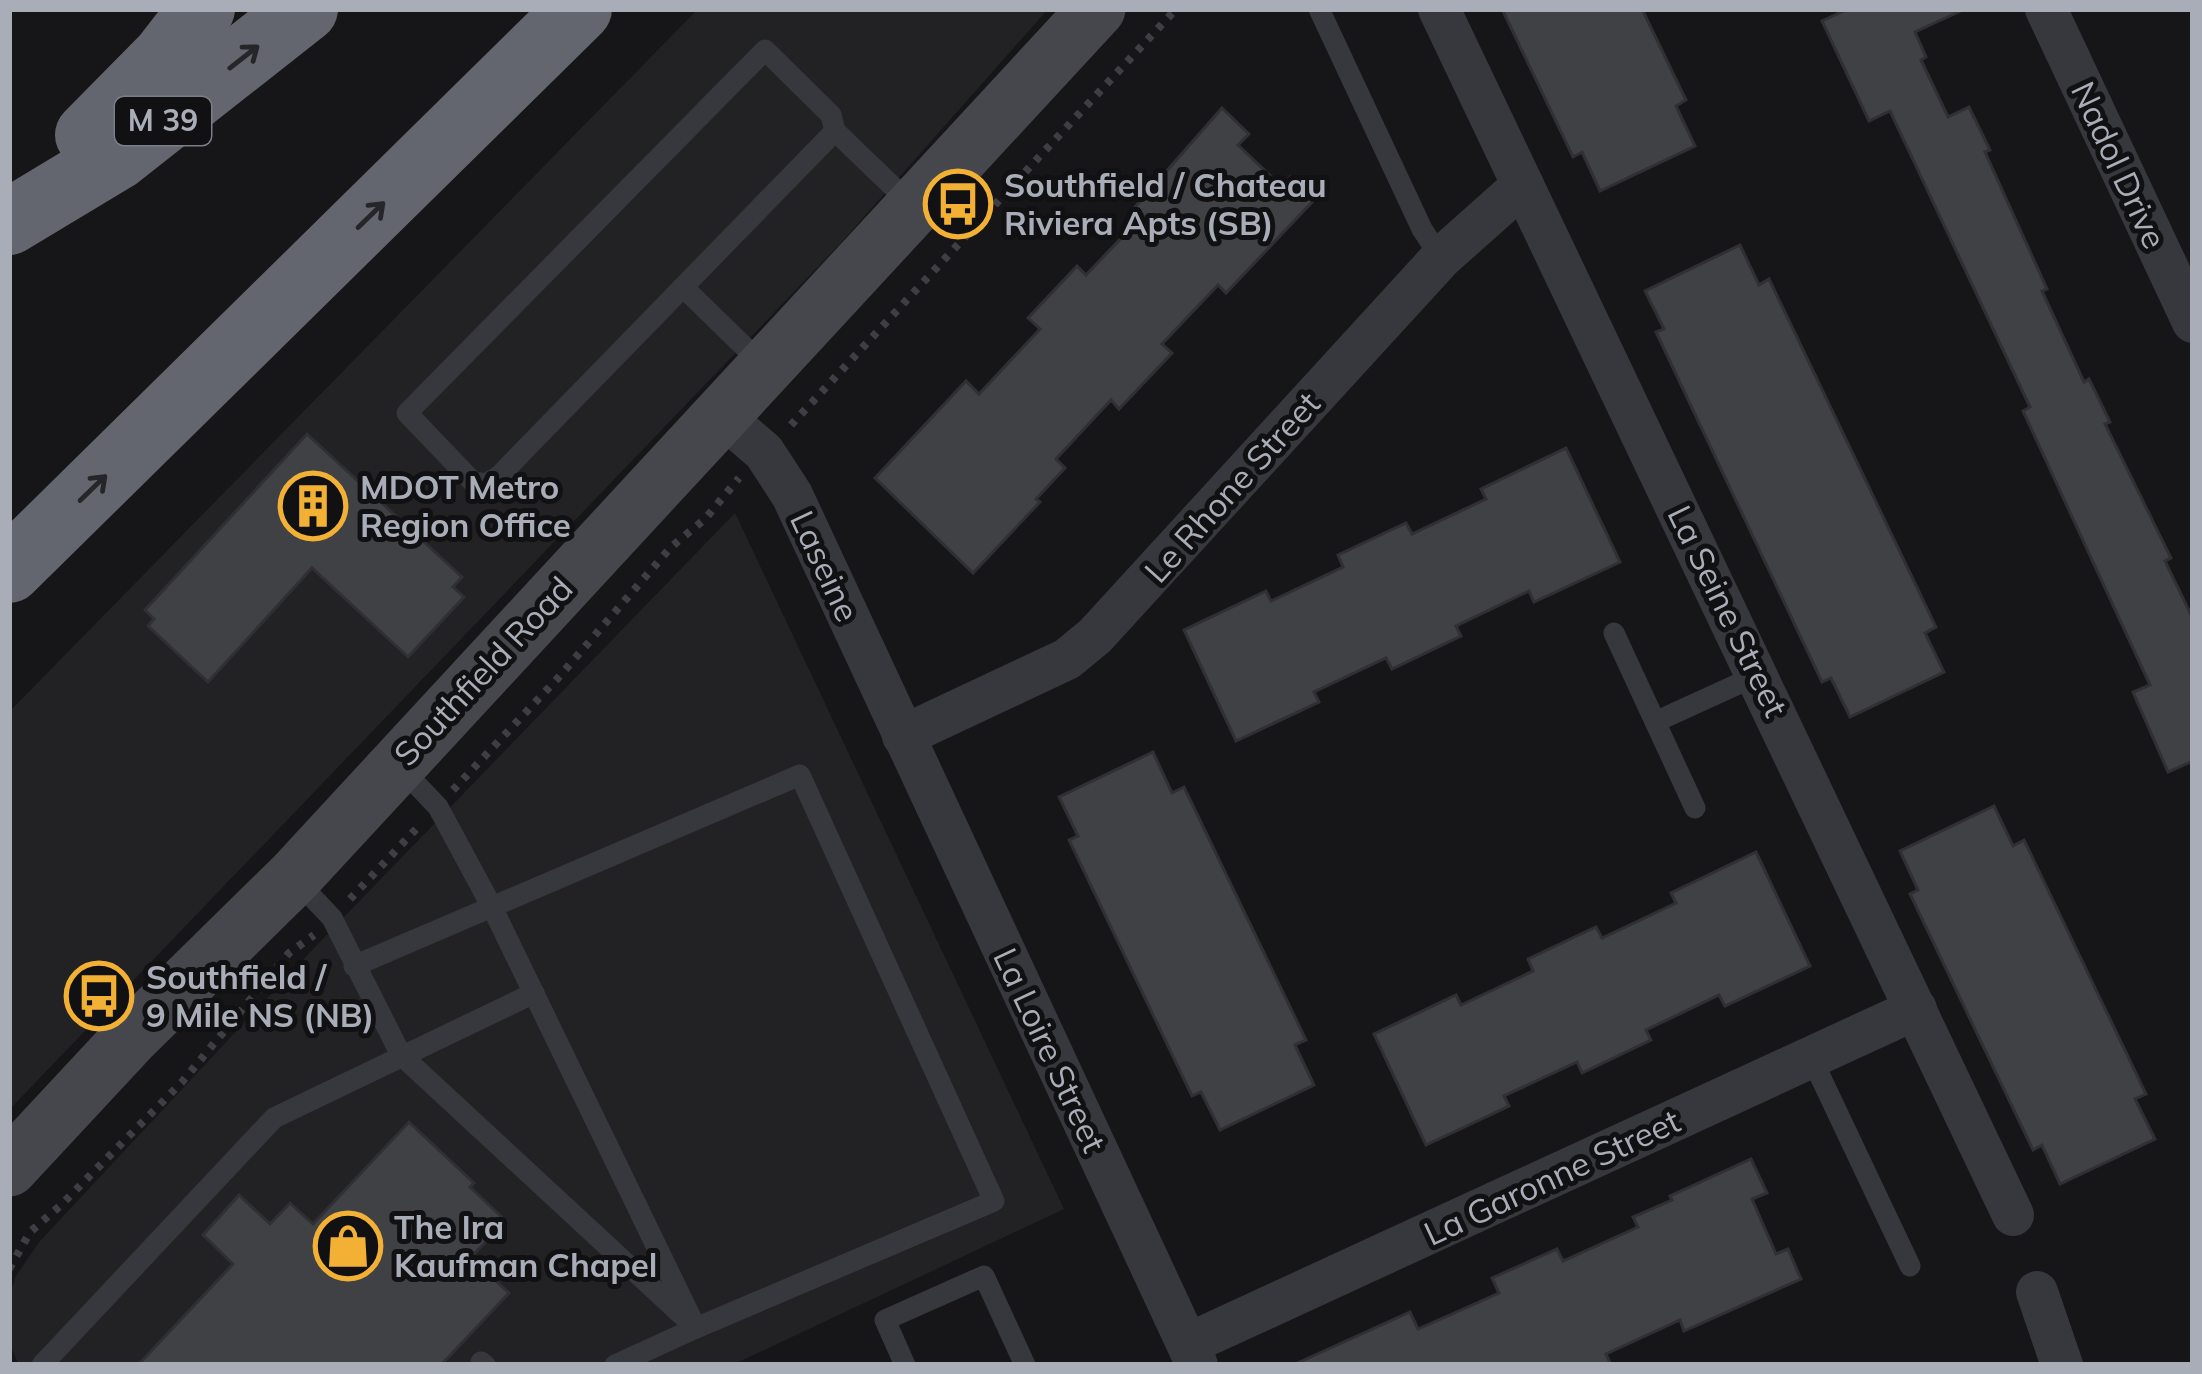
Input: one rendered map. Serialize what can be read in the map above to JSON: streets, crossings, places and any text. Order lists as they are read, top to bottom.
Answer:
{
  "streets": {
    "highway": ["M 39"],
    "main road": ["Southfield Road"],
    "street": [
      "Nadol Drive",
      "Le Rhone Street",
      "Laseine",
      "La Seine Street",
      "La Loire Street",
      "La Garonne Street"
    ]
  },
  "crossings": [
    ["Le Rhone Street", "Laseine"],
    ["Le Rhone Street", "La Seine Street"],
    ["Le Rhone Street", "La Loire Street"],
    ["Laseine", "Southfield Road"],
    ["Laseine", "La Loire Street"],
    ["La Seine Street", "La Garonne Street"],
    ["La Loire Street", "La Garonne Street"]
  ],
  "places": {
    "bus stop": ["Southfield / Chateau Riviera Apts (SB)", "Southfield / 9 Mile NS (NB)"],
    "building": ["MDOT Metro Region Office"],
    "shop": ["The Ira Kaufman Chapel"]
  }
}
